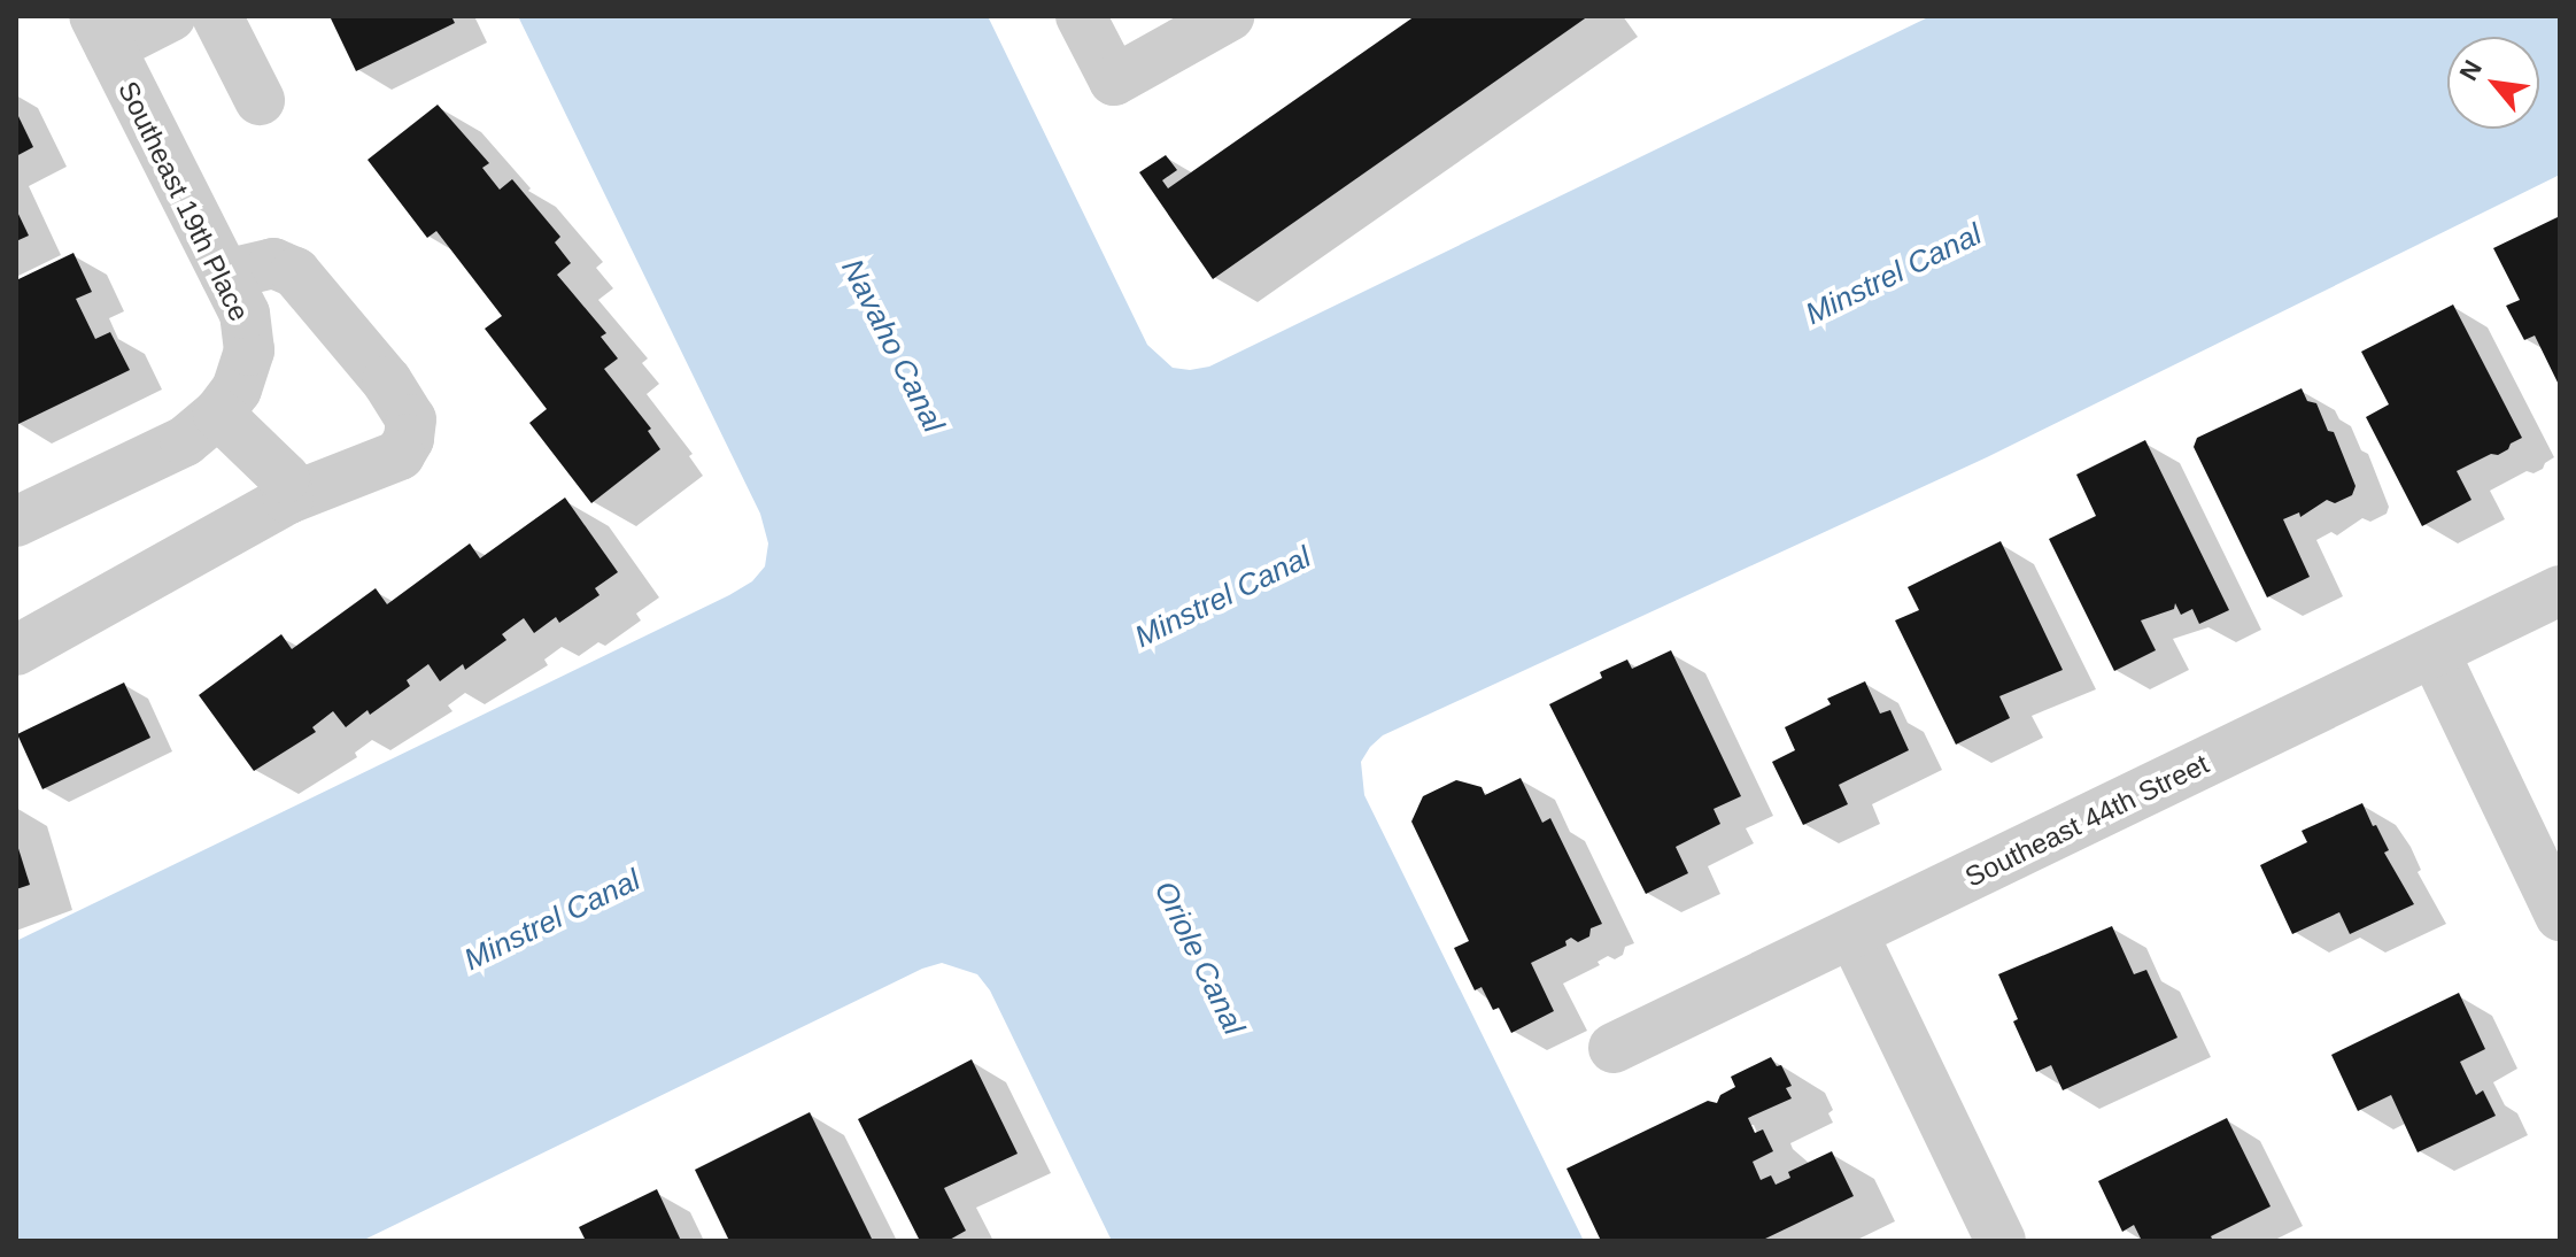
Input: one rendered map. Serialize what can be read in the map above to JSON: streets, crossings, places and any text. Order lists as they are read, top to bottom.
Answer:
{
  "streets": {
    "street": ["Southeast 19th Place", "Southeast 44th Street"]
  },
  "water": ["Minstrel Canal", "Navaho Canal", "Oriole Canal"],
  "north": "top left"
}
